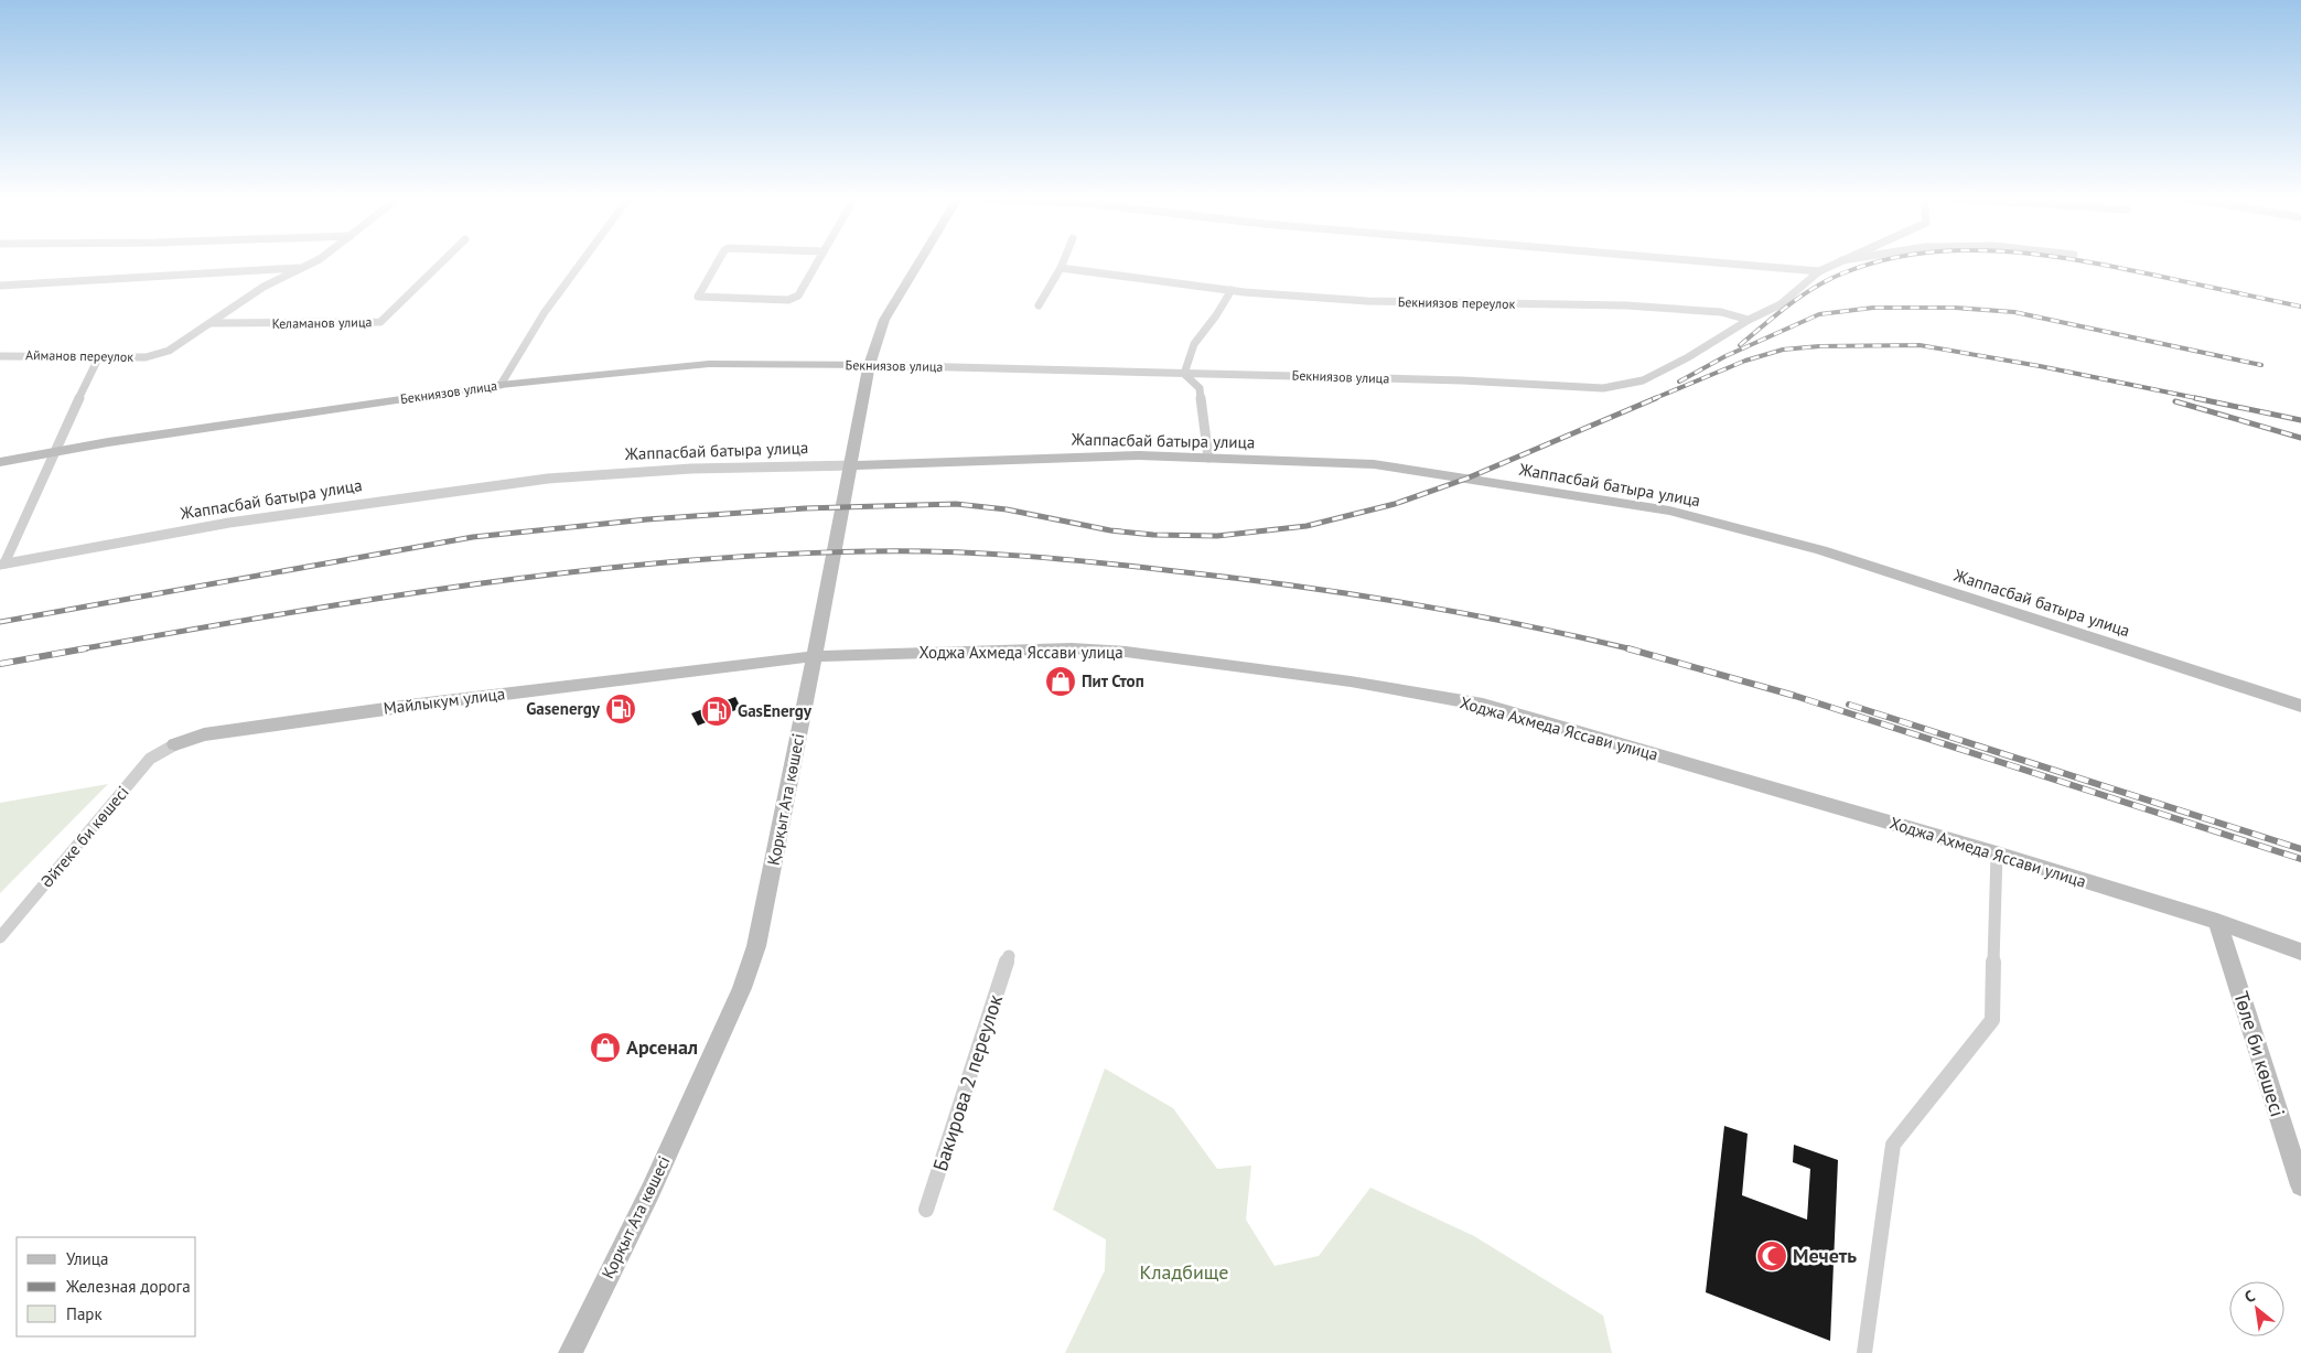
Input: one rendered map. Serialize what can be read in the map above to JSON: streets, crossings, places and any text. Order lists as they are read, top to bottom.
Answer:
{
  "streets": {
    "main road": [
      "Бекниязов улица",
      "Жаппасбай батыра улица",
      "Ходжа Ахмеда Яссави улица",
      "Майлыкум улица",
      "Қорқыт Ата көшесі",
      "Төле би көшесі"
    ],
    "street": [
      "Бекниязов переулок",
      "Келаманов улица",
      "Айманов переулок",
      "Әйтеке би көшесі",
      "Бакирова 2 переулок"
    ]
  },
  "crossings": [
    ["Бекниязов переулок", "Бекниязов улица"],
    ["Келаманов улица", "Айманов переулок"],
    ["Бекниязов улица", "Қорқыт Ата көшесі"],
    ["Жаппасбай батыра улица", "Қорқыт Ата көшесі"],
    ["Ходжа Ахмеда Яссави улица", "Майлыкум улица"],
    ["Ходжа Ахмеда Яссави улица", "Қорқыт Ата көшесі"],
    ["Ходжа Ахмеда Яссави улица", "Төле би көшесі"],
    ["Майлыкум улица", "Қорқыт Ата көшесі"],
    ["Майлыкум улица", "Әйтеке би көшесі"]
  ],
  "parks": ["Кладбище"],
  "places": {
    "shop": ["Пит Стоп", "Арсенал"],
    "fuel station": ["Gasenergy", "GasEnergy"],
    "mosque": ["Мечеть"]
  },
  "legend": ["Улица", "Железная дорога", "Парк"],
  "north": "top left"
}
